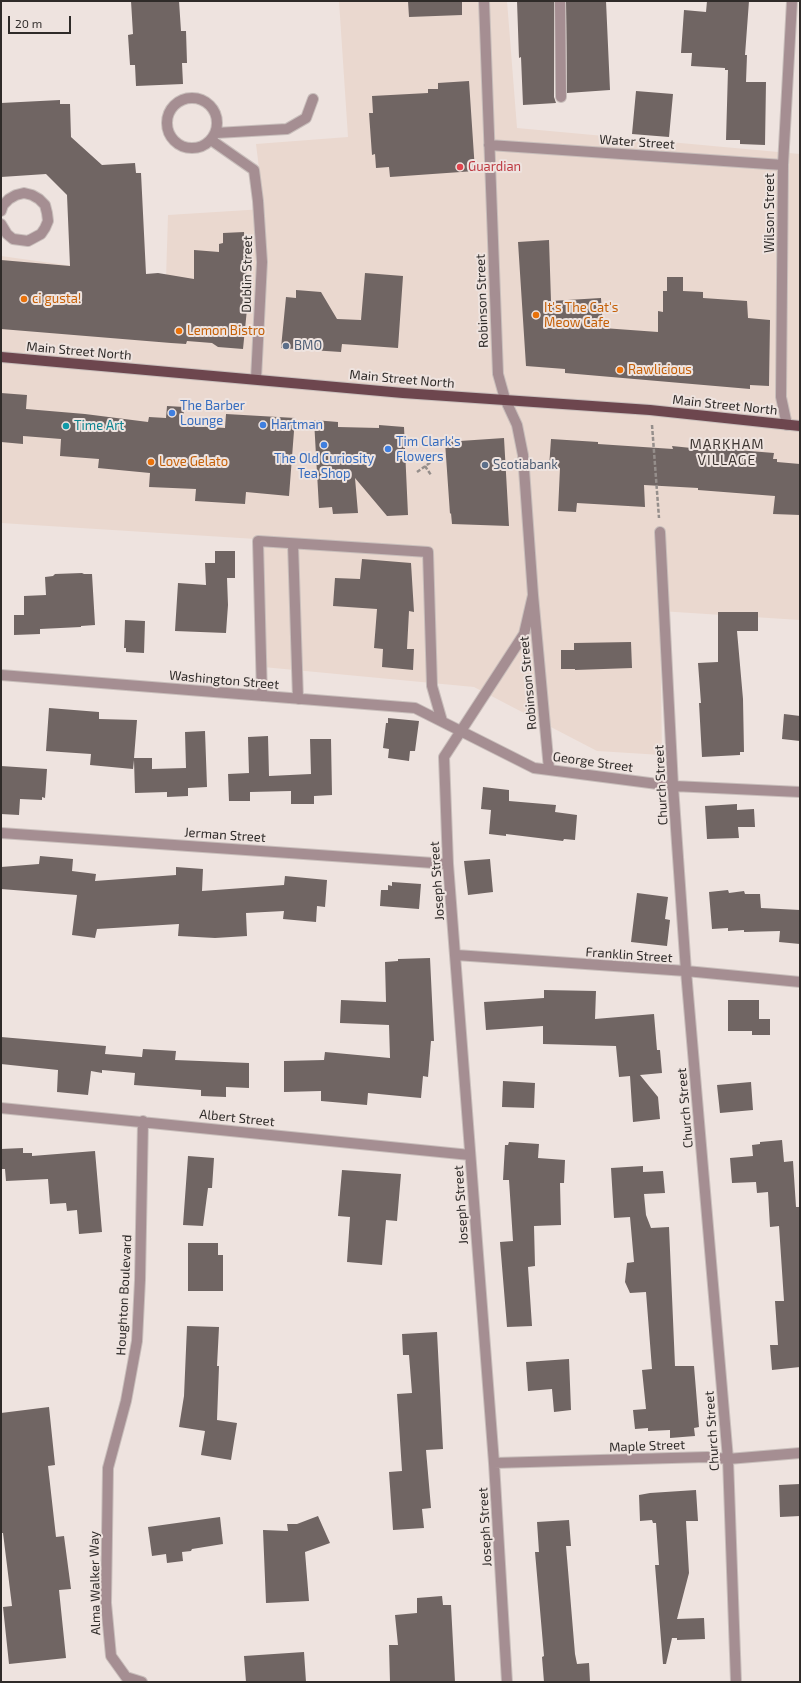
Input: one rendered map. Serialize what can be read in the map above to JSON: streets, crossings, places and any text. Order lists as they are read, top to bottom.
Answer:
{
  "streets": {
    "main road": ["Main Street North"],
    "street": [
      "Water Street",
      "Wilson Street",
      "Dublin Street",
      "Robinson Street",
      "Washington Street",
      "George Street",
      "Church Street",
      "Jerman Street",
      "Joseph Street",
      "Franklin Street",
      "Albert Street",
      "Houghton Boulevard",
      "Maple Street",
      "Alma Walker Way"
    ]
  },
  "crossings": [
    ["Water Street", "Wilson Street"],
    ["Water Street", "Robinson Street"],
    ["Wilson Street", "Main Street North"],
    ["Dublin Street", "Main Street North"],
    ["Robinson Street", "Main Street North"],
    ["Robinson Street", "George Street"],
    ["Robinson Street", "Joseph Street"],
    ["Washington Street", "George Street"],
    ["George Street", "Church Street"],
    ["George Street", "Joseph Street"],
    ["Church Street", "Franklin Street"],
    ["Church Street", "Maple Street"],
    ["Jerman Street", "Joseph Street"],
    ["Joseph Street", "Franklin Street"],
    ["Joseph Street", "Albert Street"],
    ["Joseph Street", "Maple Street"],
    ["Albert Street", "Houghton Boulevard"],
    ["Houghton Boulevard", "Alma Walker Way"]
  ],
  "districts": ["MARKHAM VILLAGE"],
  "places": [
    "Guardian",
    "ci gusta!",
    "It's The Cat's Meow Cafe",
    "Lemon Bistro",
    "BMO",
    "Rawlicious",
    "The Barber Lounge",
    "Hartman",
    "Time Art",
    "The Old Curiosity Tea Shop",
    "Tim Clark's Flowers",
    "Love Gelato",
    "Scotiabank"
  ],
  "scale_bar": "20 m"
}
